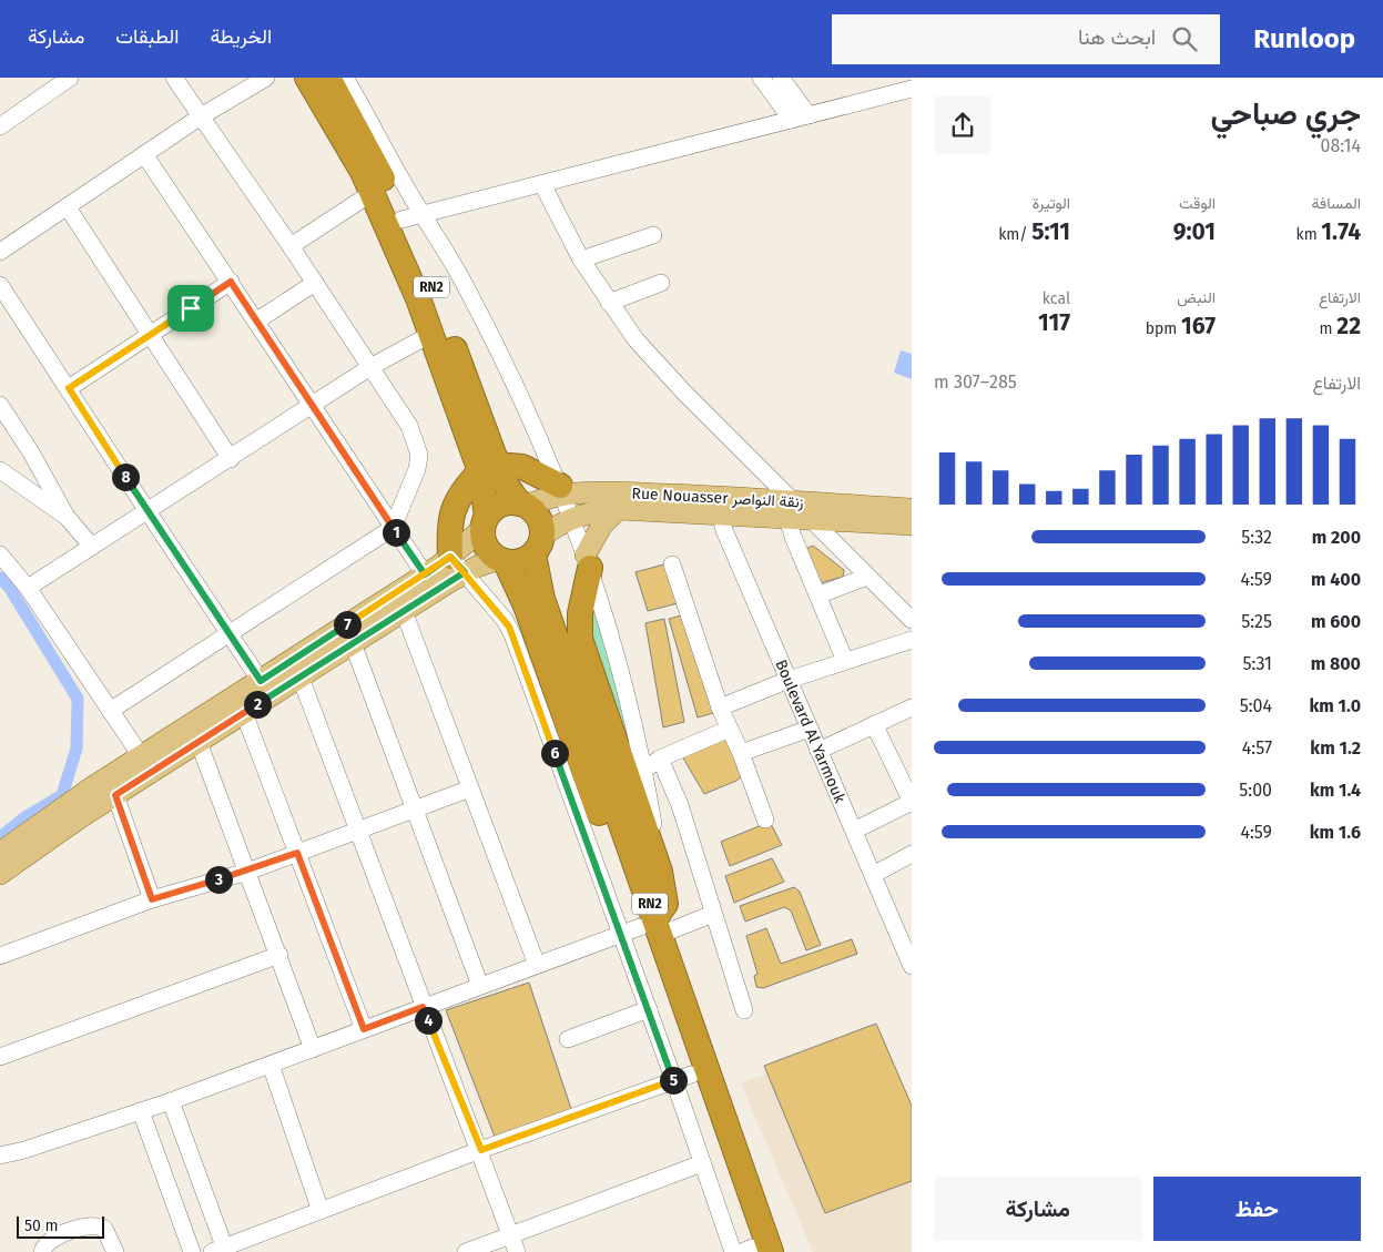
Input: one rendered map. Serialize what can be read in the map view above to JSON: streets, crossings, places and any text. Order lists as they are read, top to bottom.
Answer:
{
  "streets": {
    "highway": ["RN2"],
    "main road": ["Rue Nouasser زنقة النواصر"],
    "street": ["Boulevard Al Yarmouk"]
  },
  "crossings": [
    ["RN2", "Rue Nouasser زنقة النواصر"],
    ["Rue Nouasser زنقة النواصر", "Boulevard Al Yarmouk"]
  ],
  "scale_bar": "50 m",
  "page": {
    "header": "Runloop",
    "search": "ابحث هنا",
    "nav": ["الخريطة", "الطبقات", "مشاركة"],
    "heading": ["جري صباحي", "08:14"],
    "stats": [
      ["المسافة", "1.74 km"],
      ["الوقت", "9:01"],
      ["الوتيرة", "5:11 /km"],
      ["الارتفاع", "22 m"],
      ["النبض", "167 bpm"],
      ["kcal", "117"]
    ],
    "chart": ["الارتفاع", "285–307 m"],
    "pins": [
      "8",
      "1",
      "7",
      "2",
      "6",
      "3",
      "4",
      "5"
    ],
    "list": [
      {
        "name": "200 m",
        "note": "5:32"
      },
      {
        "name": "400 m",
        "note": "4:59"
      },
      {
        "name": "600 m",
        "note": "5:25"
      },
      {
        "name": "800 m",
        "note": "5:31"
      },
      {
        "name": "1.0 km",
        "note": "5:04"
      },
      {
        "name": "1.2 km",
        "note": "4:57"
      },
      {
        "name": "1.4 km",
        "note": "5:00"
      },
      {
        "name": "1.6 km",
        "note": "4:59"
      }
    ],
    "buttons": ["حفظ", "مشاركة"],
    "scale": "50 m"
  }
}
